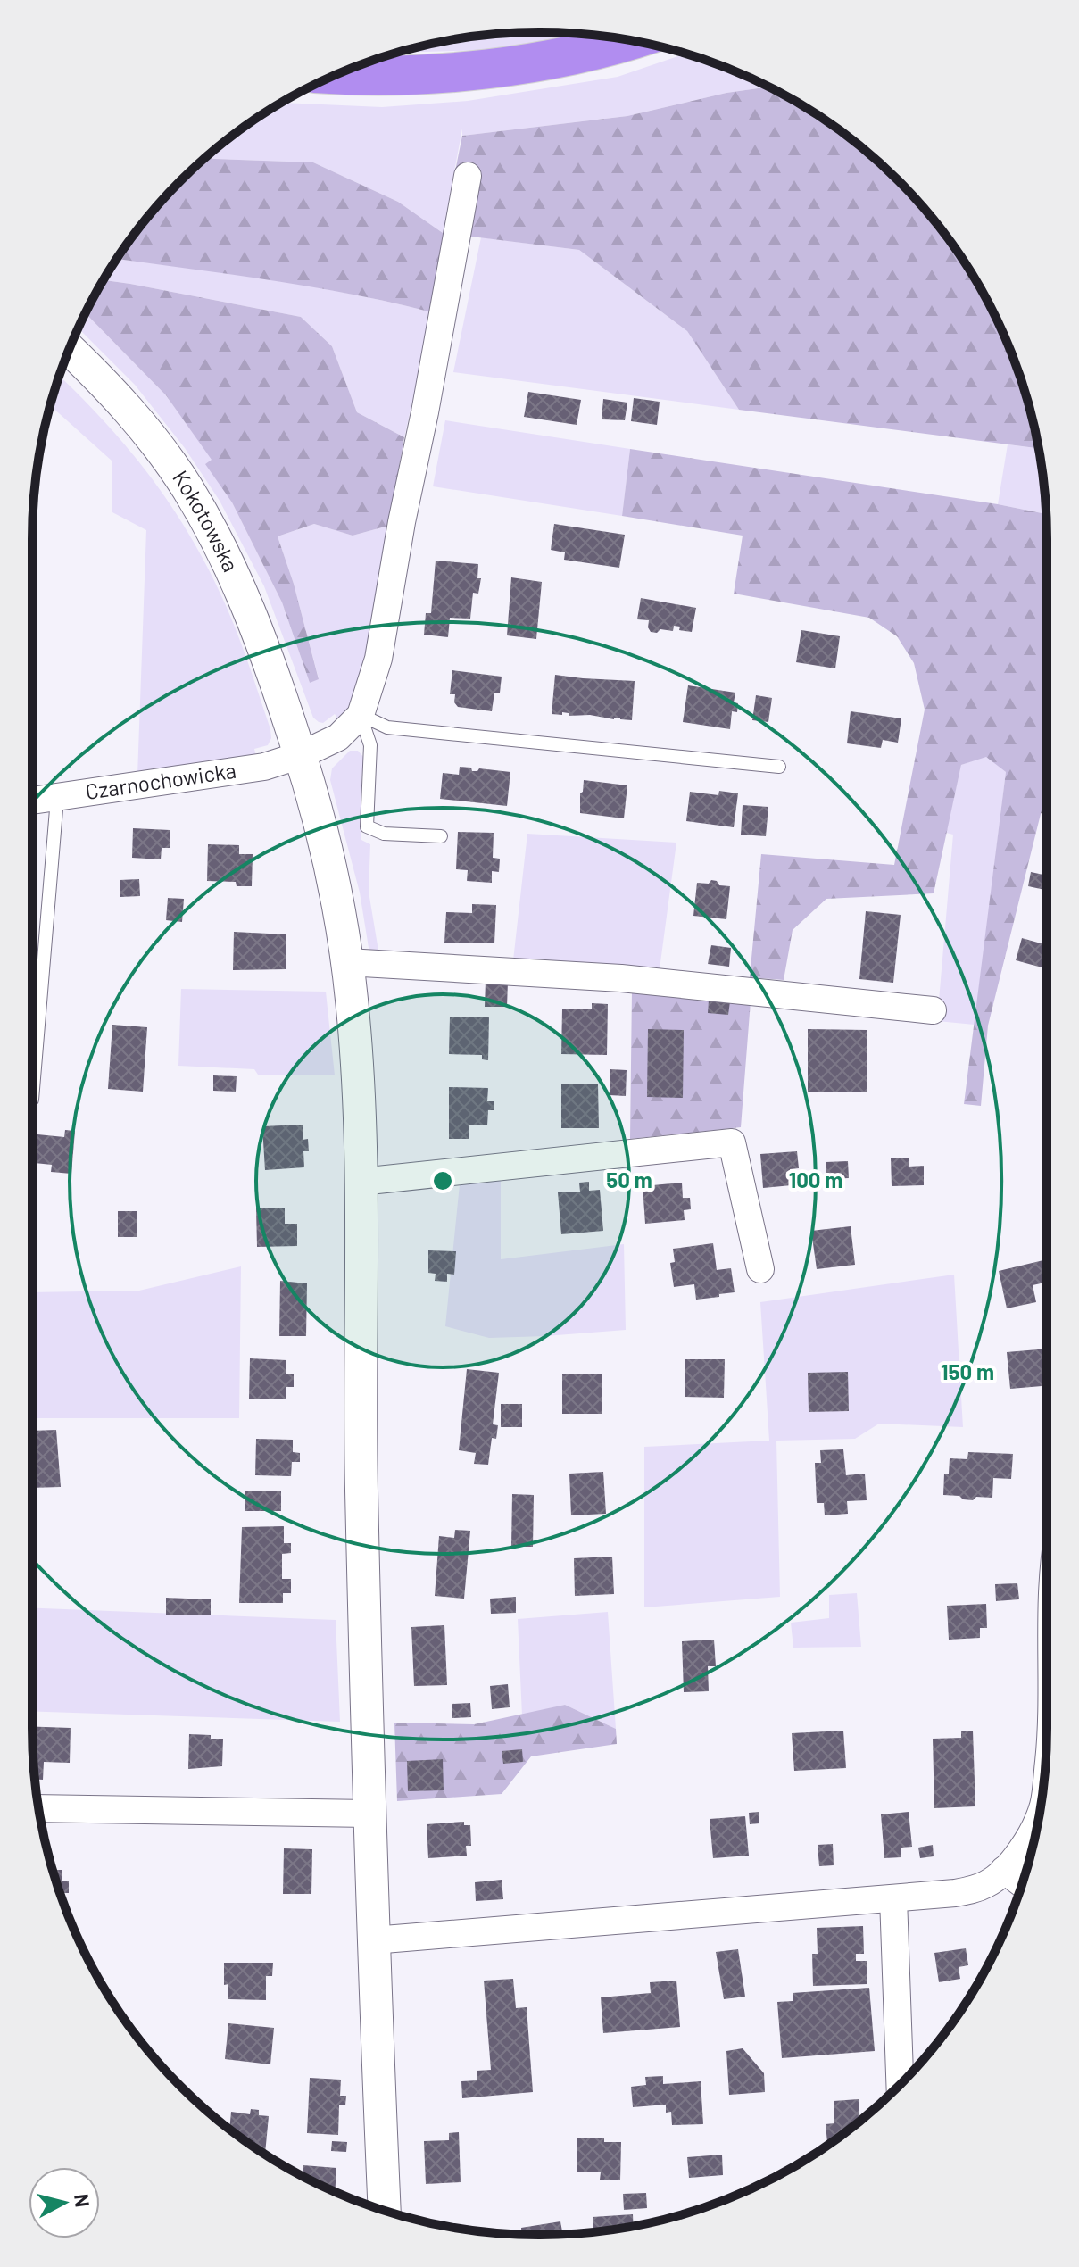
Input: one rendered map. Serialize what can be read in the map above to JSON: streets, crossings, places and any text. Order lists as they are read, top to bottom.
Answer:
{
  "streets": {
    "street": ["Kokotowska", "Czarnochowicka"]
  },
  "crossings": [
    ["Kokotowska", "Czarnochowicka"]
  ],
  "north": "right",
  "rings": ["50 m", "100 m", "150 m"]
}
